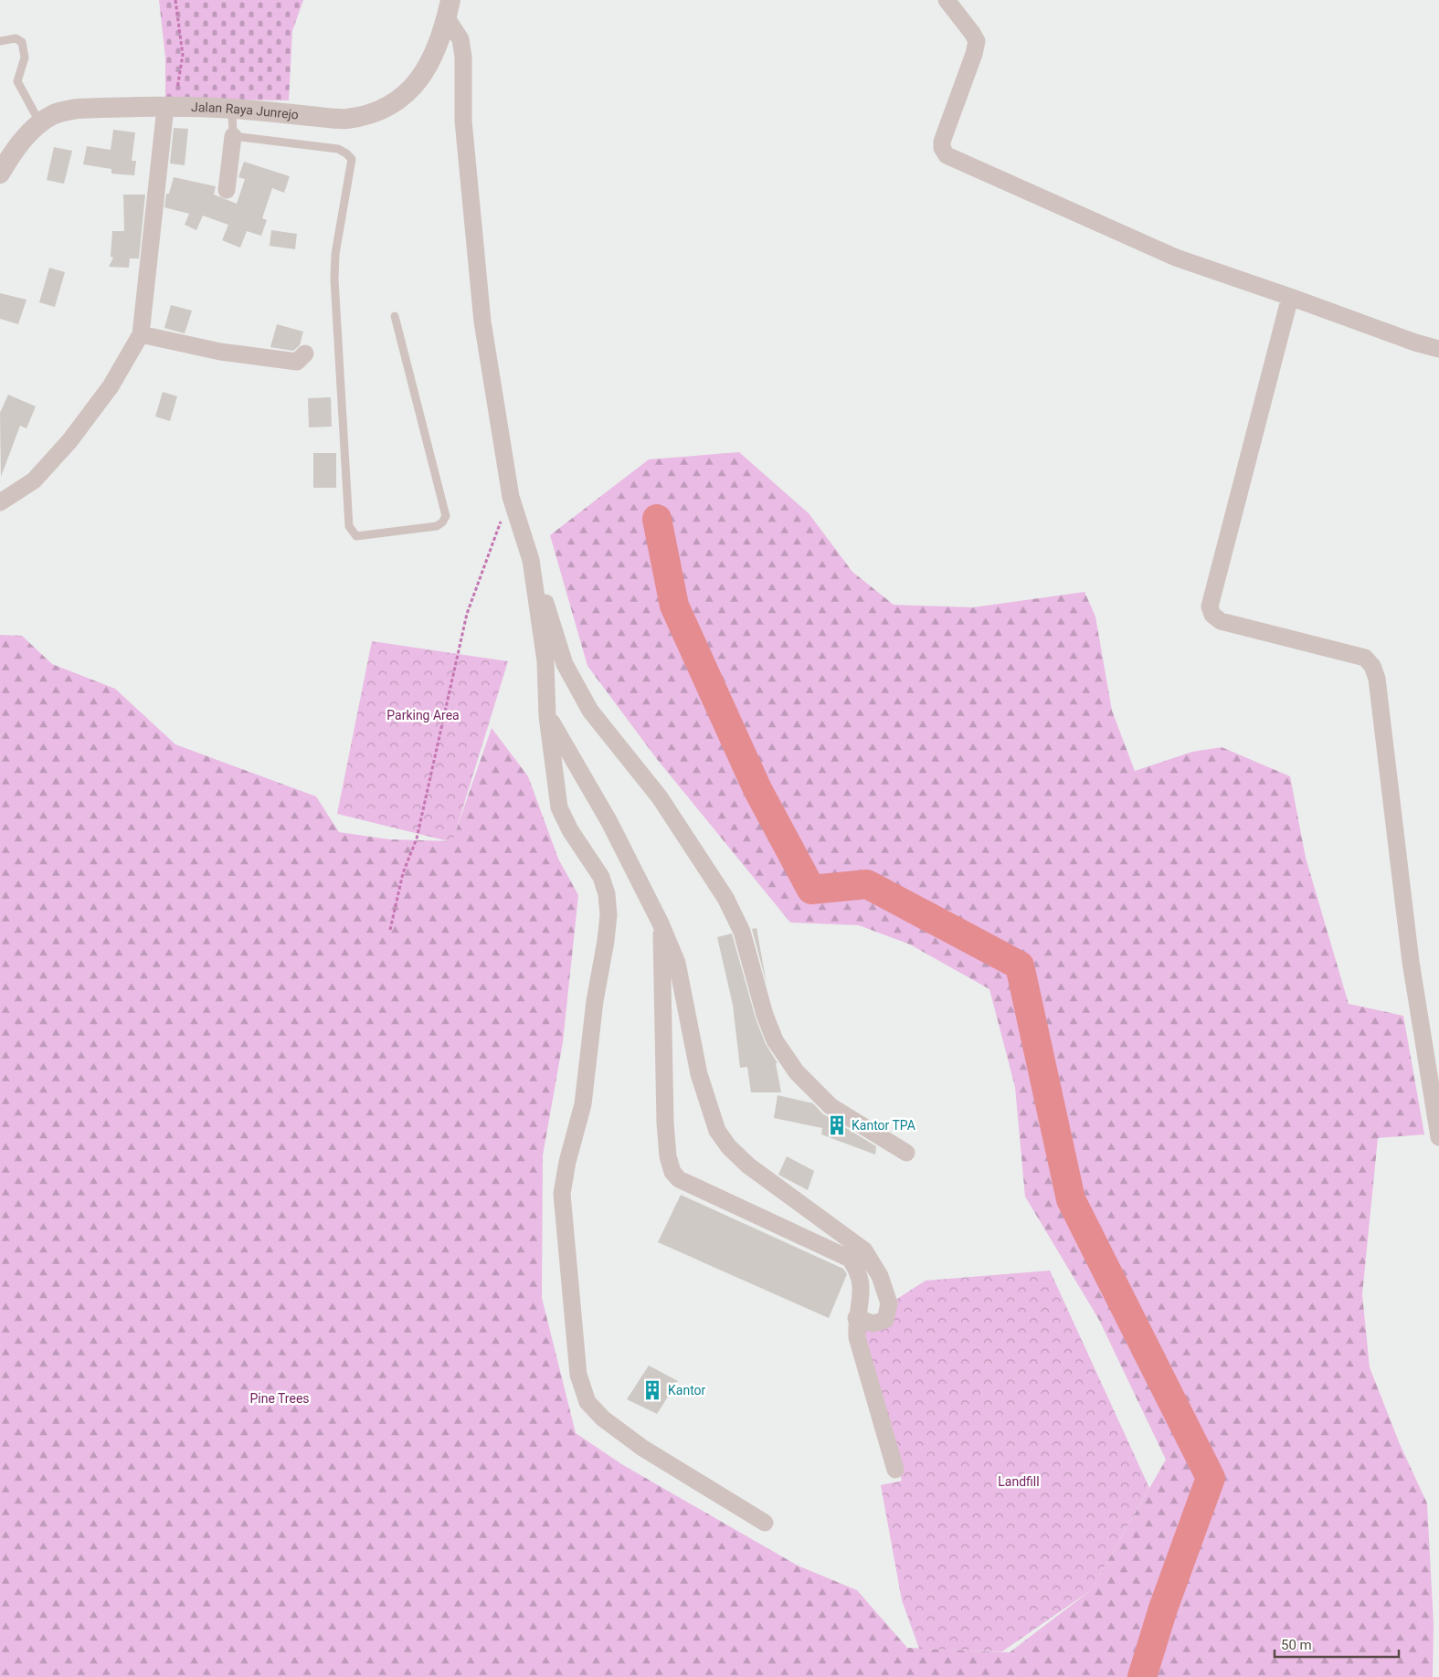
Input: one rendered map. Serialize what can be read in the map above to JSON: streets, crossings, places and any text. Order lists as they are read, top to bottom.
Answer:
{
  "streets": {
    "street": ["Jalan Raya Junrejo"]
  },
  "parks": ["Parking Area", "Pine Trees", "Landfill"],
  "places": {
    "building": ["Kantor TPA", "Kantor"]
  },
  "scale_bar": "50 m"
}
